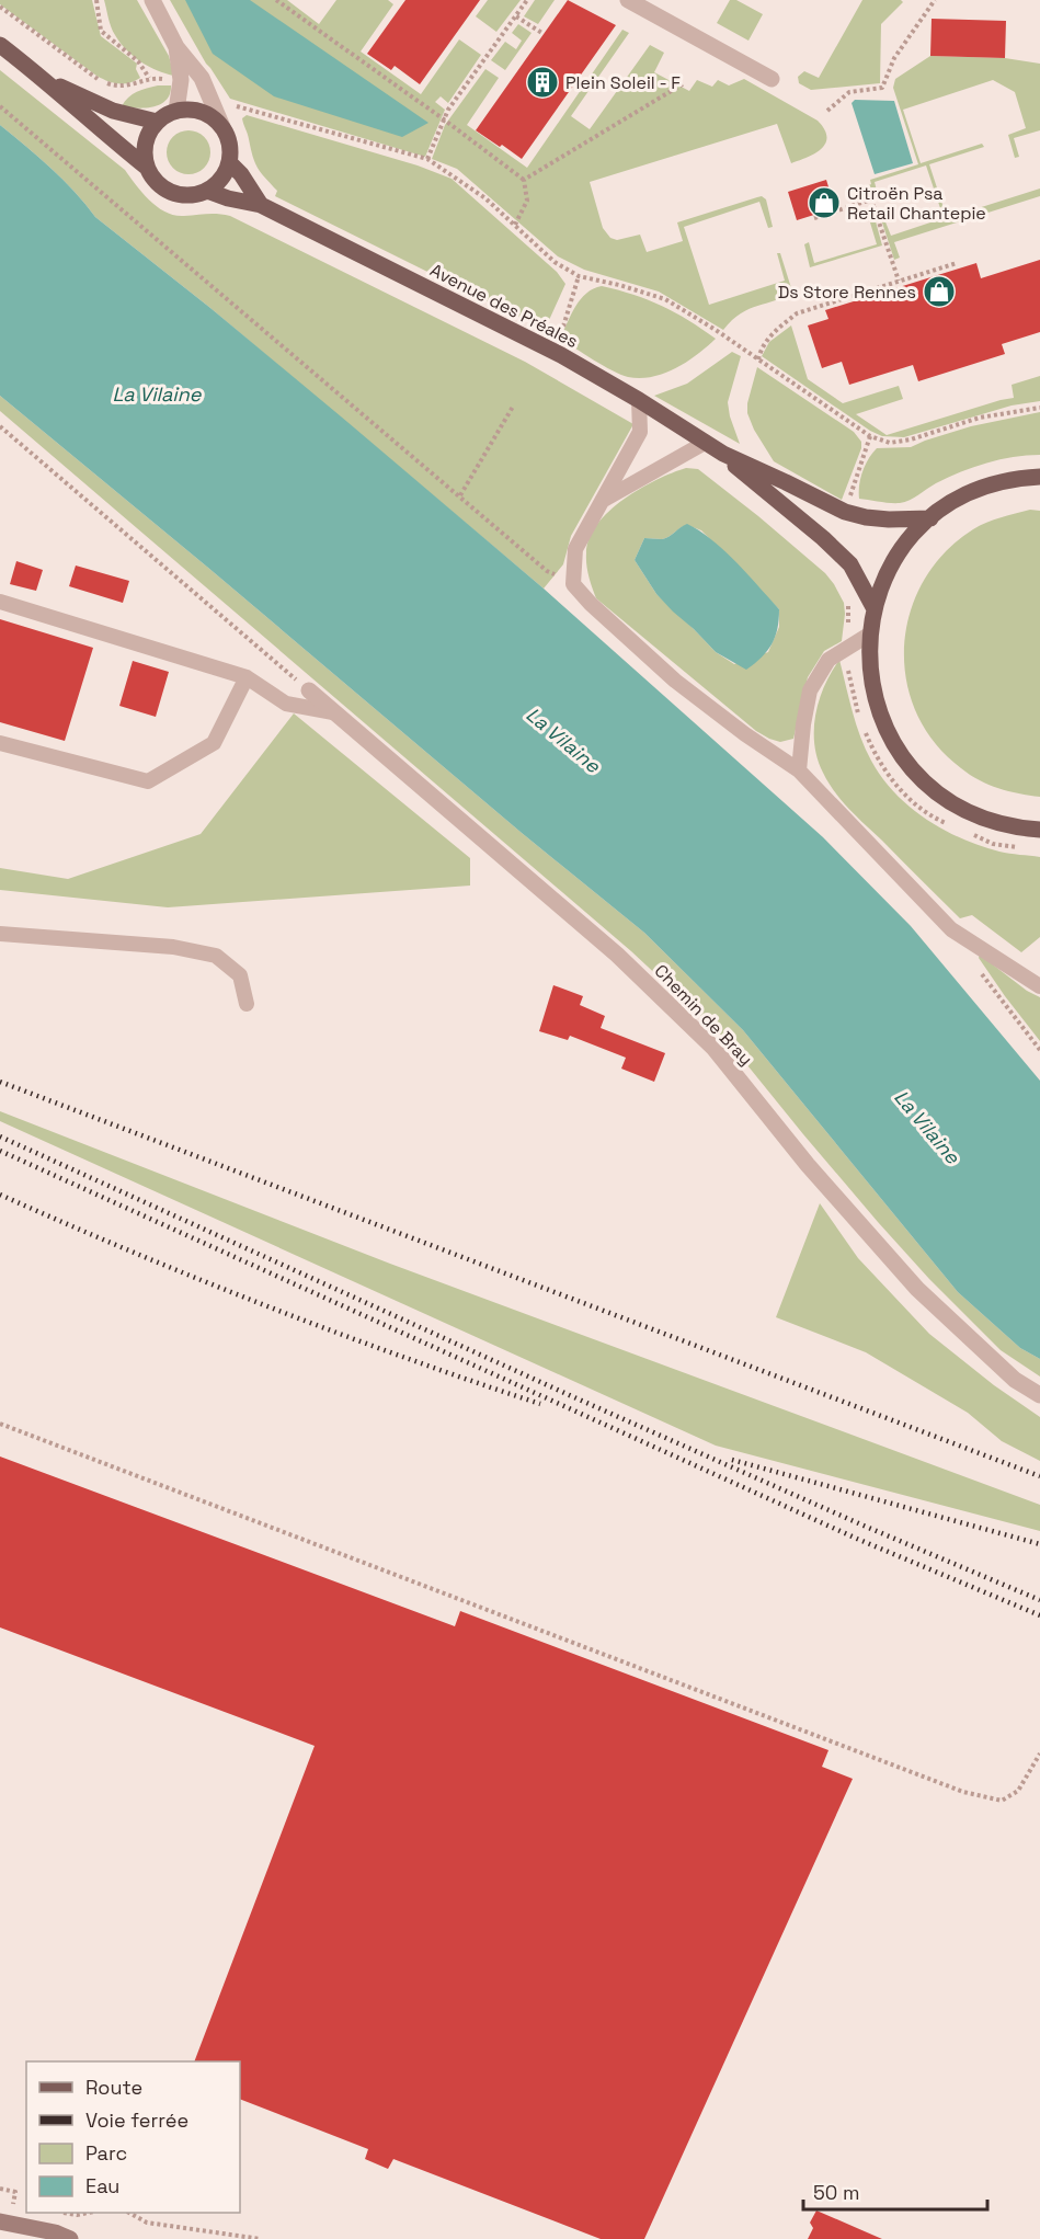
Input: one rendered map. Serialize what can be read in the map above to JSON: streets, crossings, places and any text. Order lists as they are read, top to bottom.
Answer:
{
  "streets": {
    "main road": ["Avenue des Préales"],
    "street": ["Chemin de Bray"]
  },
  "water": ["La Vilaine"],
  "places": {
    "building": ["Plein Soleil - F"],
    "shop": ["Citroën Psa Retail Chantepie", "Ds Store Rennes"]
  },
  "legend": [
    "Route",
    "Voie ferrée",
    "Parc",
    "Eau"
  ],
  "scale_bar": "50 m"
}
